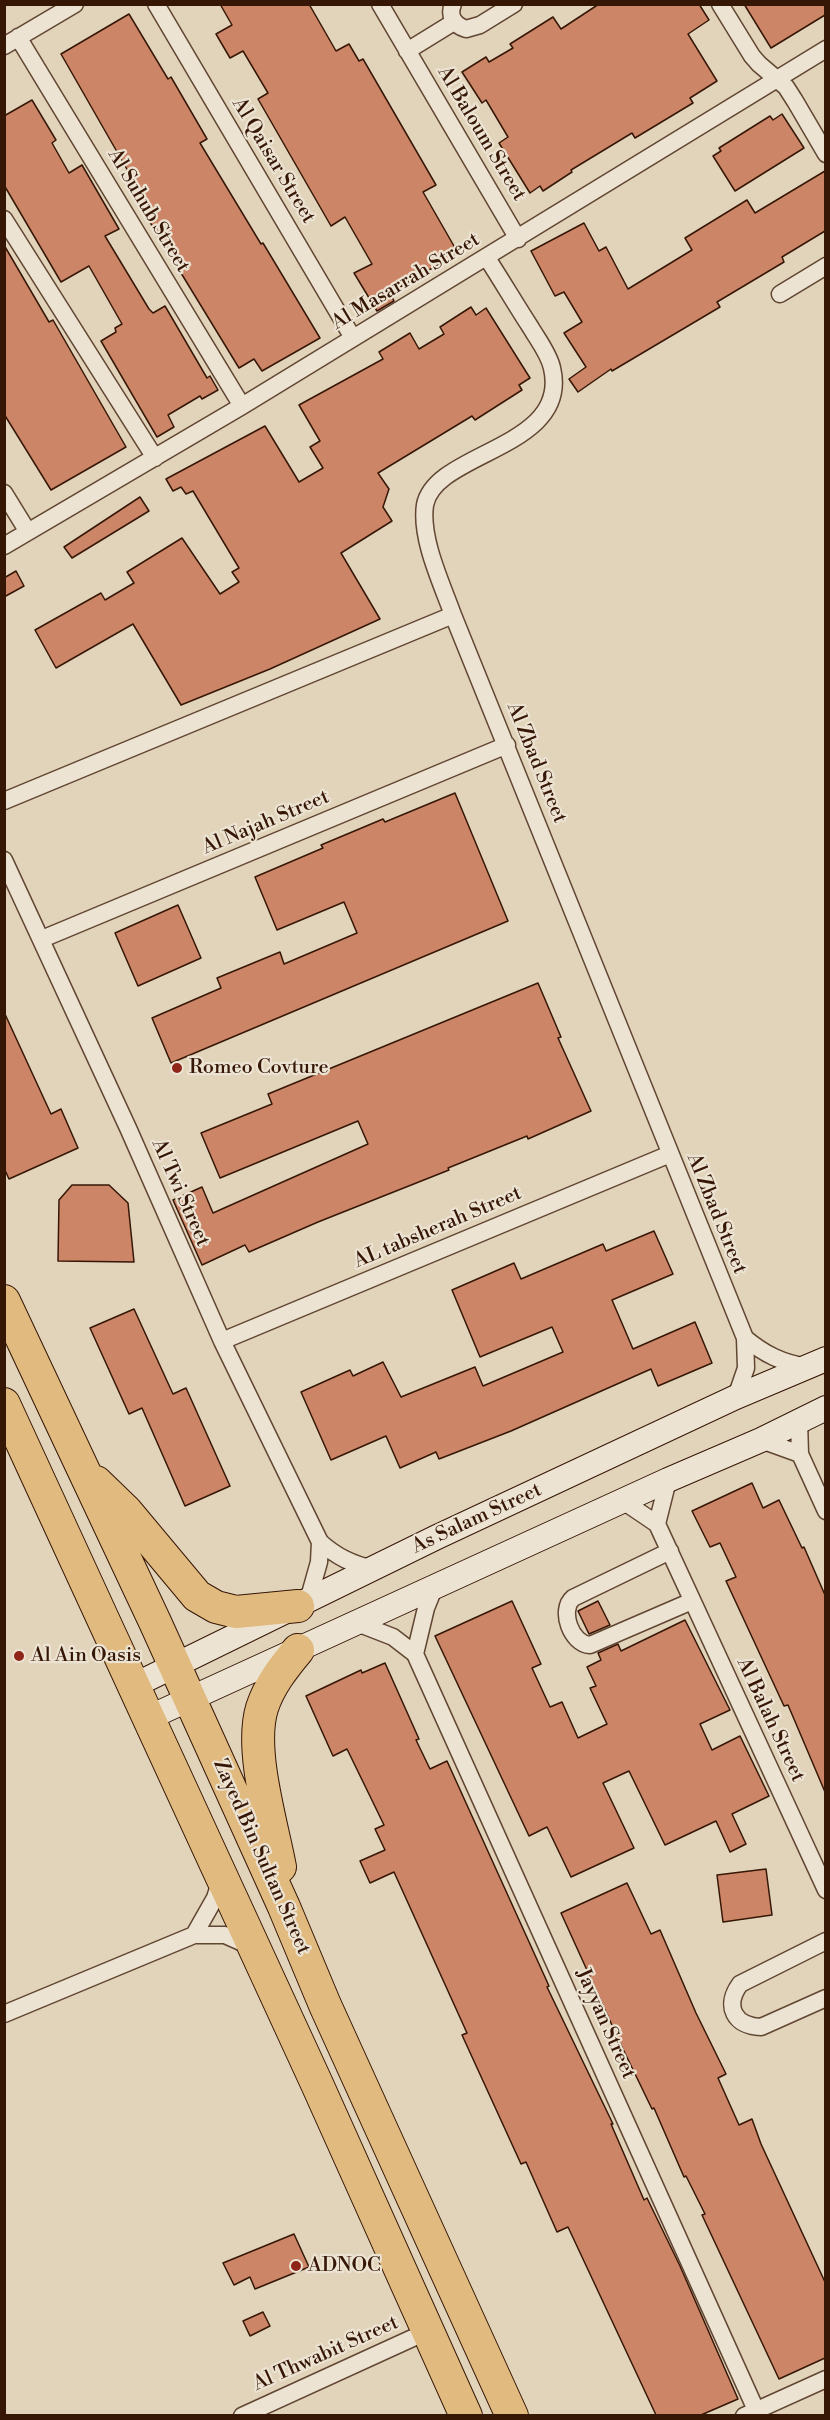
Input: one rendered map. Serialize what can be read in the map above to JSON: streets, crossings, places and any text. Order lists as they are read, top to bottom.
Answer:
{
  "streets": {
    "highway": ["Zayed Bin Sultan Street"],
    "street": [
      "Al Baloum Street",
      "Al Qaisar Street",
      "Al Suhub Street",
      "Al Masarrah Street",
      "Al Zbad Street",
      "Al Najah Street",
      "Al Twi Street",
      "AL tabsherah Street",
      "As Salam Street",
      "Al Balah Street",
      "Jayyan Street",
      "Al Thwabit Street"
    ]
  },
  "crossings": [
    ["Al Baloum Street", "Al Masarrah Street"],
    ["Al Qaisar Street", "Al Masarrah Street"],
    ["Al Suhub Street", "Al Masarrah Street"],
    ["Al Masarrah Street", "Al Zbad Street"],
    ["Al Zbad Street", "Al Najah Street"],
    ["Al Zbad Street", "AL tabsherah Street"],
    ["Al Zbad Street", "As Salam Street"],
    ["Al Najah Street", "Al Twi Street"],
    ["Al Twi Street", "AL tabsherah Street"],
    ["Al Twi Street", "As Salam Street"],
    ["As Salam Street", "Zayed Bin Sultan Street"]
  ],
  "places": ["Romeo Covture", "Al Ain Oasis", "ADNOC"]
}
